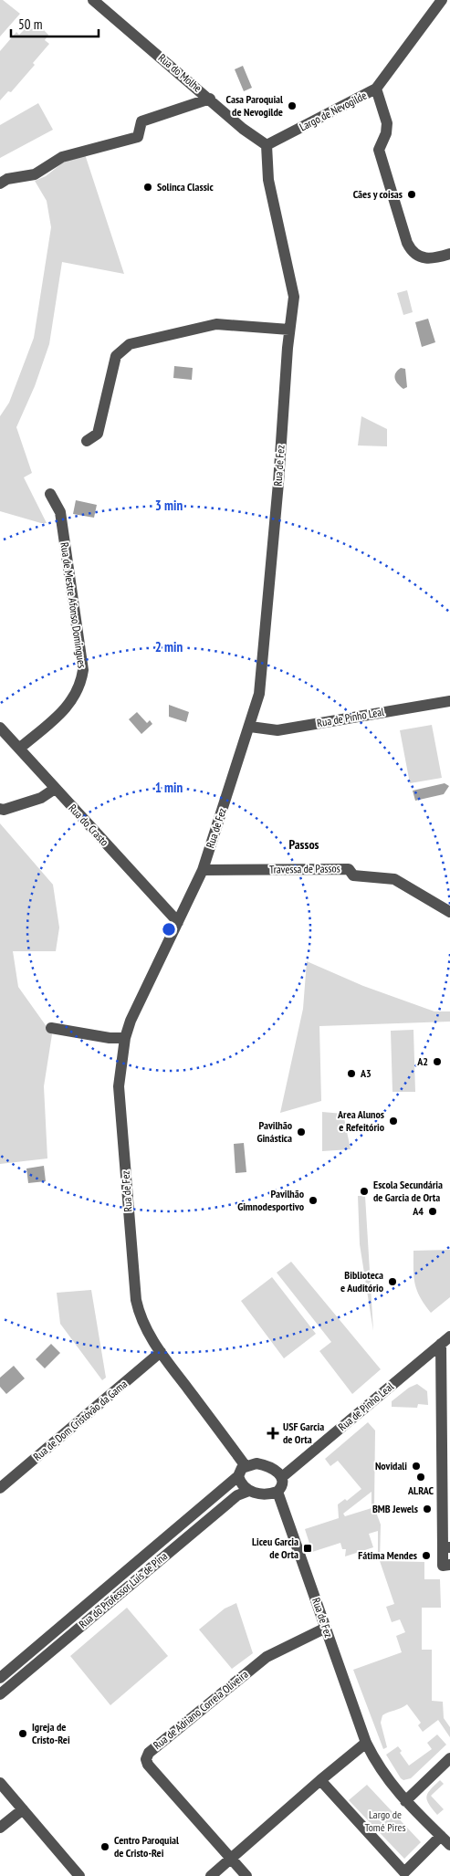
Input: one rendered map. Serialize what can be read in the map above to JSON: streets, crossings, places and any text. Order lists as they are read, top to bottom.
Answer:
{
  "streets": {
    "street": [
      "Rua do Molhe",
      "Largo de Nevogilde",
      "Rua de Fez",
      "Rua de Mestre Afonso Domingues",
      "Rua de Pinho Leal",
      "Rua do Crasto",
      "Travessa de Passos",
      "Rua de Dom Cristóvão da Gama",
      "Rua do Professor Luís de Pina",
      "Rua de Adriano Correia Oliveira"
    ]
  },
  "crossings": [
    ["Rua do Molhe", "Largo de Nevogilde"],
    ["Rua do Molhe", "Rua de Fez"],
    ["Largo de Nevogilde", "Rua de Fez"],
    ["Rua de Fez", "Rua de Pinho Leal"],
    ["Rua de Fez", "Rua do Crasto"],
    ["Rua de Fez", "Travessa de Passos"],
    ["Rua de Fez", "Rua de Dom Cristóvão da Gama"],
    ["Rua de Fez", "Rua do Professor Luís de Pina"],
    ["Rua de Fez", "Rua de Adriano Correia Oliveira"],
    ["Rua de Mestre Afonso Domingues", "Rua do Crasto"],
    ["Rua de Pinho Leal", "Rua do Professor Luís de Pina"]
  ],
  "districts": ["Passos"],
  "parks": ["Largo de Tomé Pires"],
  "places": {
    "other": [
      "Casa Paroquial de Nevogilde",
      "Solinca Classic",
      "Cães y coisas",
      "A2",
      "A3",
      "Area Alunos e Refeitório",
      "Pavilhão Ginástica",
      "Escola Secundária de Garcia de Orta",
      "Pavilhão Gimnodesportivo",
      "A4",
      "Biblioteca e Auditório",
      "Novidali",
      "ALRAC",
      "BMB Jewels",
      "Fátima Mendes",
      "Igreja de Cristo-Rei",
      "Centro Paroquial de Cristo-Rei"
    ],
    "health": ["USF Garcia de Orta"],
    "transit": ["Liceu Garcia de Orta"]
  },
  "scale_bar": "50 m",
  "rings": ["3 min", "2 min", "1 min"]
}
